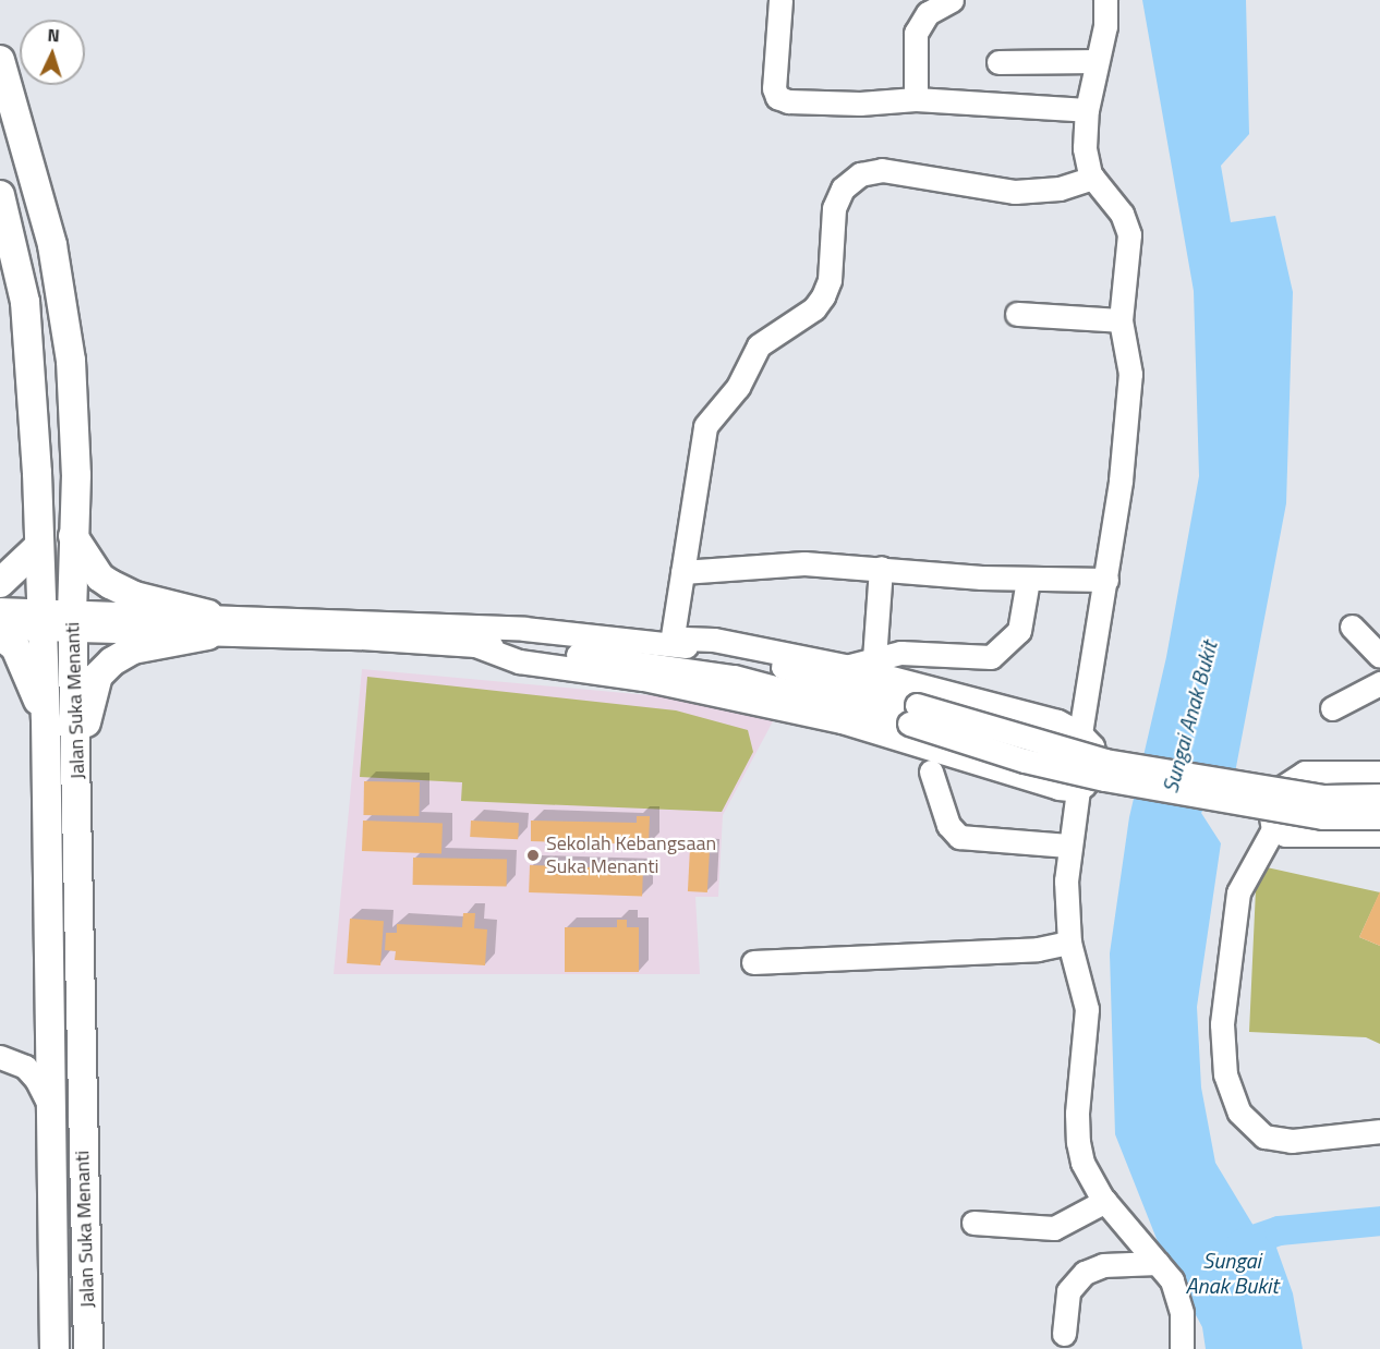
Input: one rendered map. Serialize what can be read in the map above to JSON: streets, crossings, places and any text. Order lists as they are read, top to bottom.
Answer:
{
  "streets": {
    "main road": ["Jalan Suka Menanti"]
  },
  "water": ["Sungai Anak Bukit"],
  "places": ["Sekolah Kebangsaan Suka Menanti"],
  "north": "top"
}
